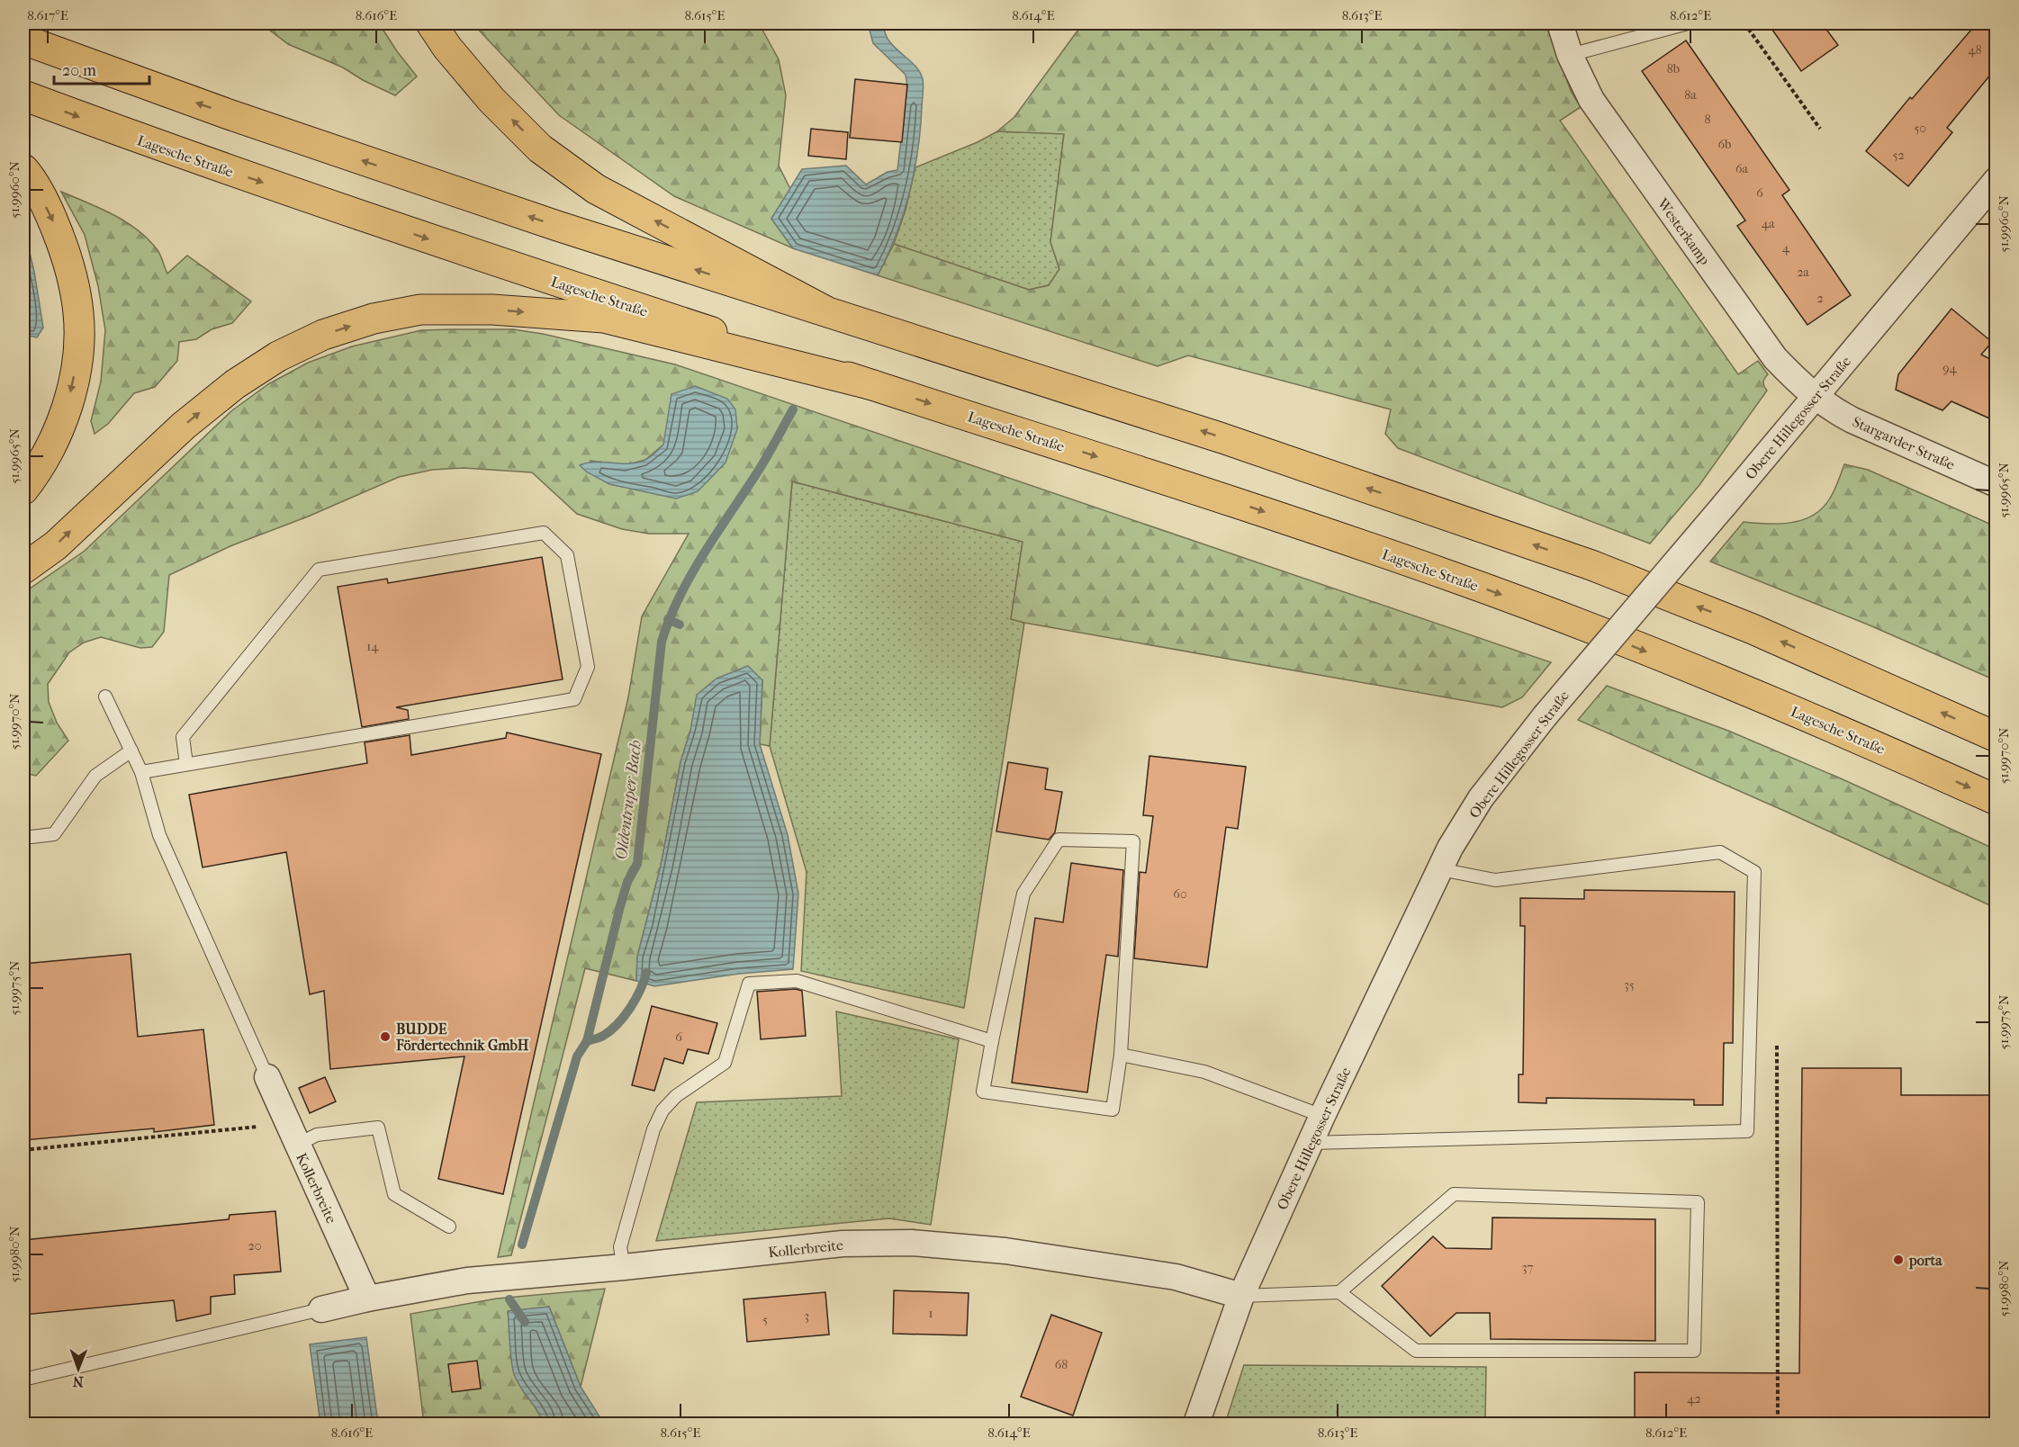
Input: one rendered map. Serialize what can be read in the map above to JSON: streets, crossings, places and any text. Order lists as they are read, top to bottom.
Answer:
{
  "streets": {
    "highway": ["Lagesche Straße"],
    "street": [
      "Westerkamp",
      "Obere Hillegosser Straße",
      "Stargarder Straße",
      "Kollerbreite"
    ]
  },
  "crossings": [
    ["Westerkamp", "Obere Hillegosser Straße"],
    ["Westerkamp", "Stargarder Straße"],
    ["Obere Hillegosser Straße", "Stargarder Straße"],
    ["Obere Hillegosser Straße", "Kollerbreite"]
  ],
  "water": ["Oldentruper Bach"],
  "places": ["BUDDE Fördertechnik GmbH", "porta"],
  "house_numbers": [
    "48",
    "8b",
    "8a",
    "8",
    "50",
    "6b",
    "52",
    "6a",
    "6",
    "4a",
    "4",
    "2a",
    "2",
    "94",
    "14",
    "60",
    "35",
    "6",
    "20",
    "37",
    "1",
    "3",
    "5",
    "68",
    "42"
  ],
  "scale_bar": "20 m",
  "north": "bottom",
  "coordinates": [
    "8.617°E",
    "8.616°E",
    "8.615°E",
    "8.614°E",
    "8.613°E",
    "8.612°E",
    "51.9960°N",
    "51.9965°N",
    "51.9970°N",
    "51.9975°N",
    "51.9980°N"
  ]
}
